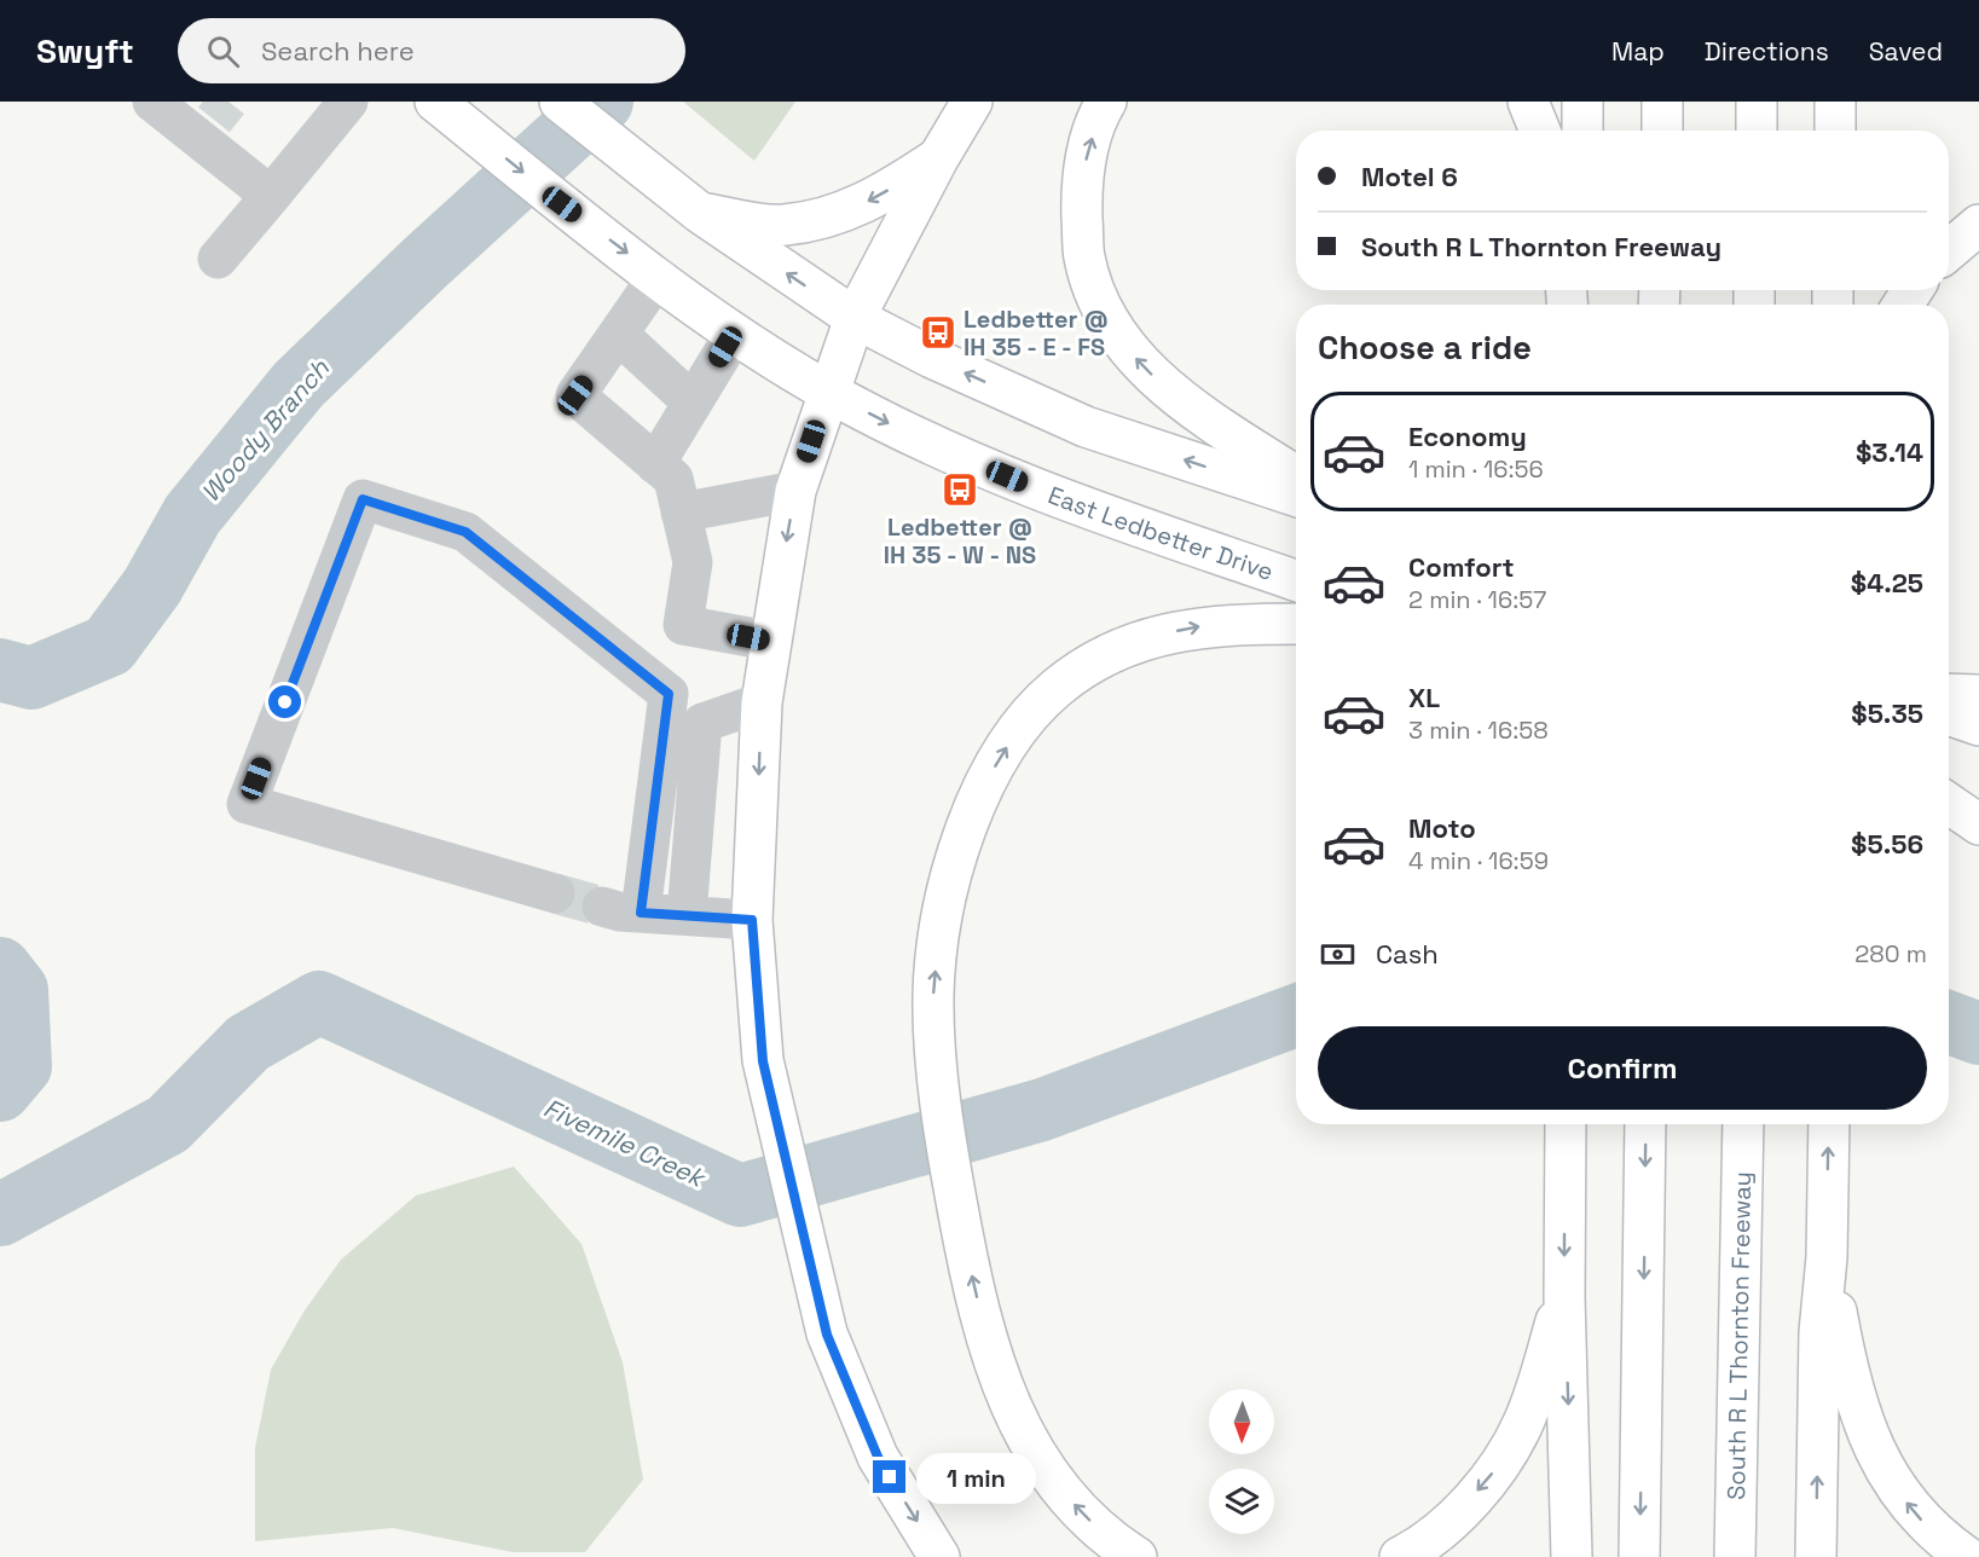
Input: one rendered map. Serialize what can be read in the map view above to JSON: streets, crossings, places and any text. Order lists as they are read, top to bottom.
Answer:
{
  "streets": {
    "main road": ["East Ledbetter Drive", "South R L Thornton Freeway"]
  },
  "water": ["Woody Branch", "Fivemile Creek"],
  "places": {
    "bus stop": ["Ledbetter @ IH 35 - E - FS", "Ledbetter @ IH 35 - W - NS"]
  },
  "north": "bottom",
  "page": {
    "header": "Swyft",
    "search": "Search here",
    "nav": ["Map", "Directions", "Saved"],
    "banner": ["Motel 6", "South R L Thornton Freeway"],
    "heading": "Choose a ride",
    "list": [
      {
        "name": "Economy",
        "note": "1 min · 16:56",
        "value": "$3.14"
      },
      {
        "name": "Comfort",
        "note": "2 min · 16:57",
        "value": "$4.25"
      },
      {
        "name": "XL",
        "note": "3 min · 16:58",
        "value": "$5.35"
      },
      {
        "name": "Moto",
        "note": "4 min · 16:59",
        "value": "$5.56"
      }
    ],
    "pay": ["Cash", "280 m"],
    "buttons": "Confirm",
    "bubble": "1 min"
  }
}
